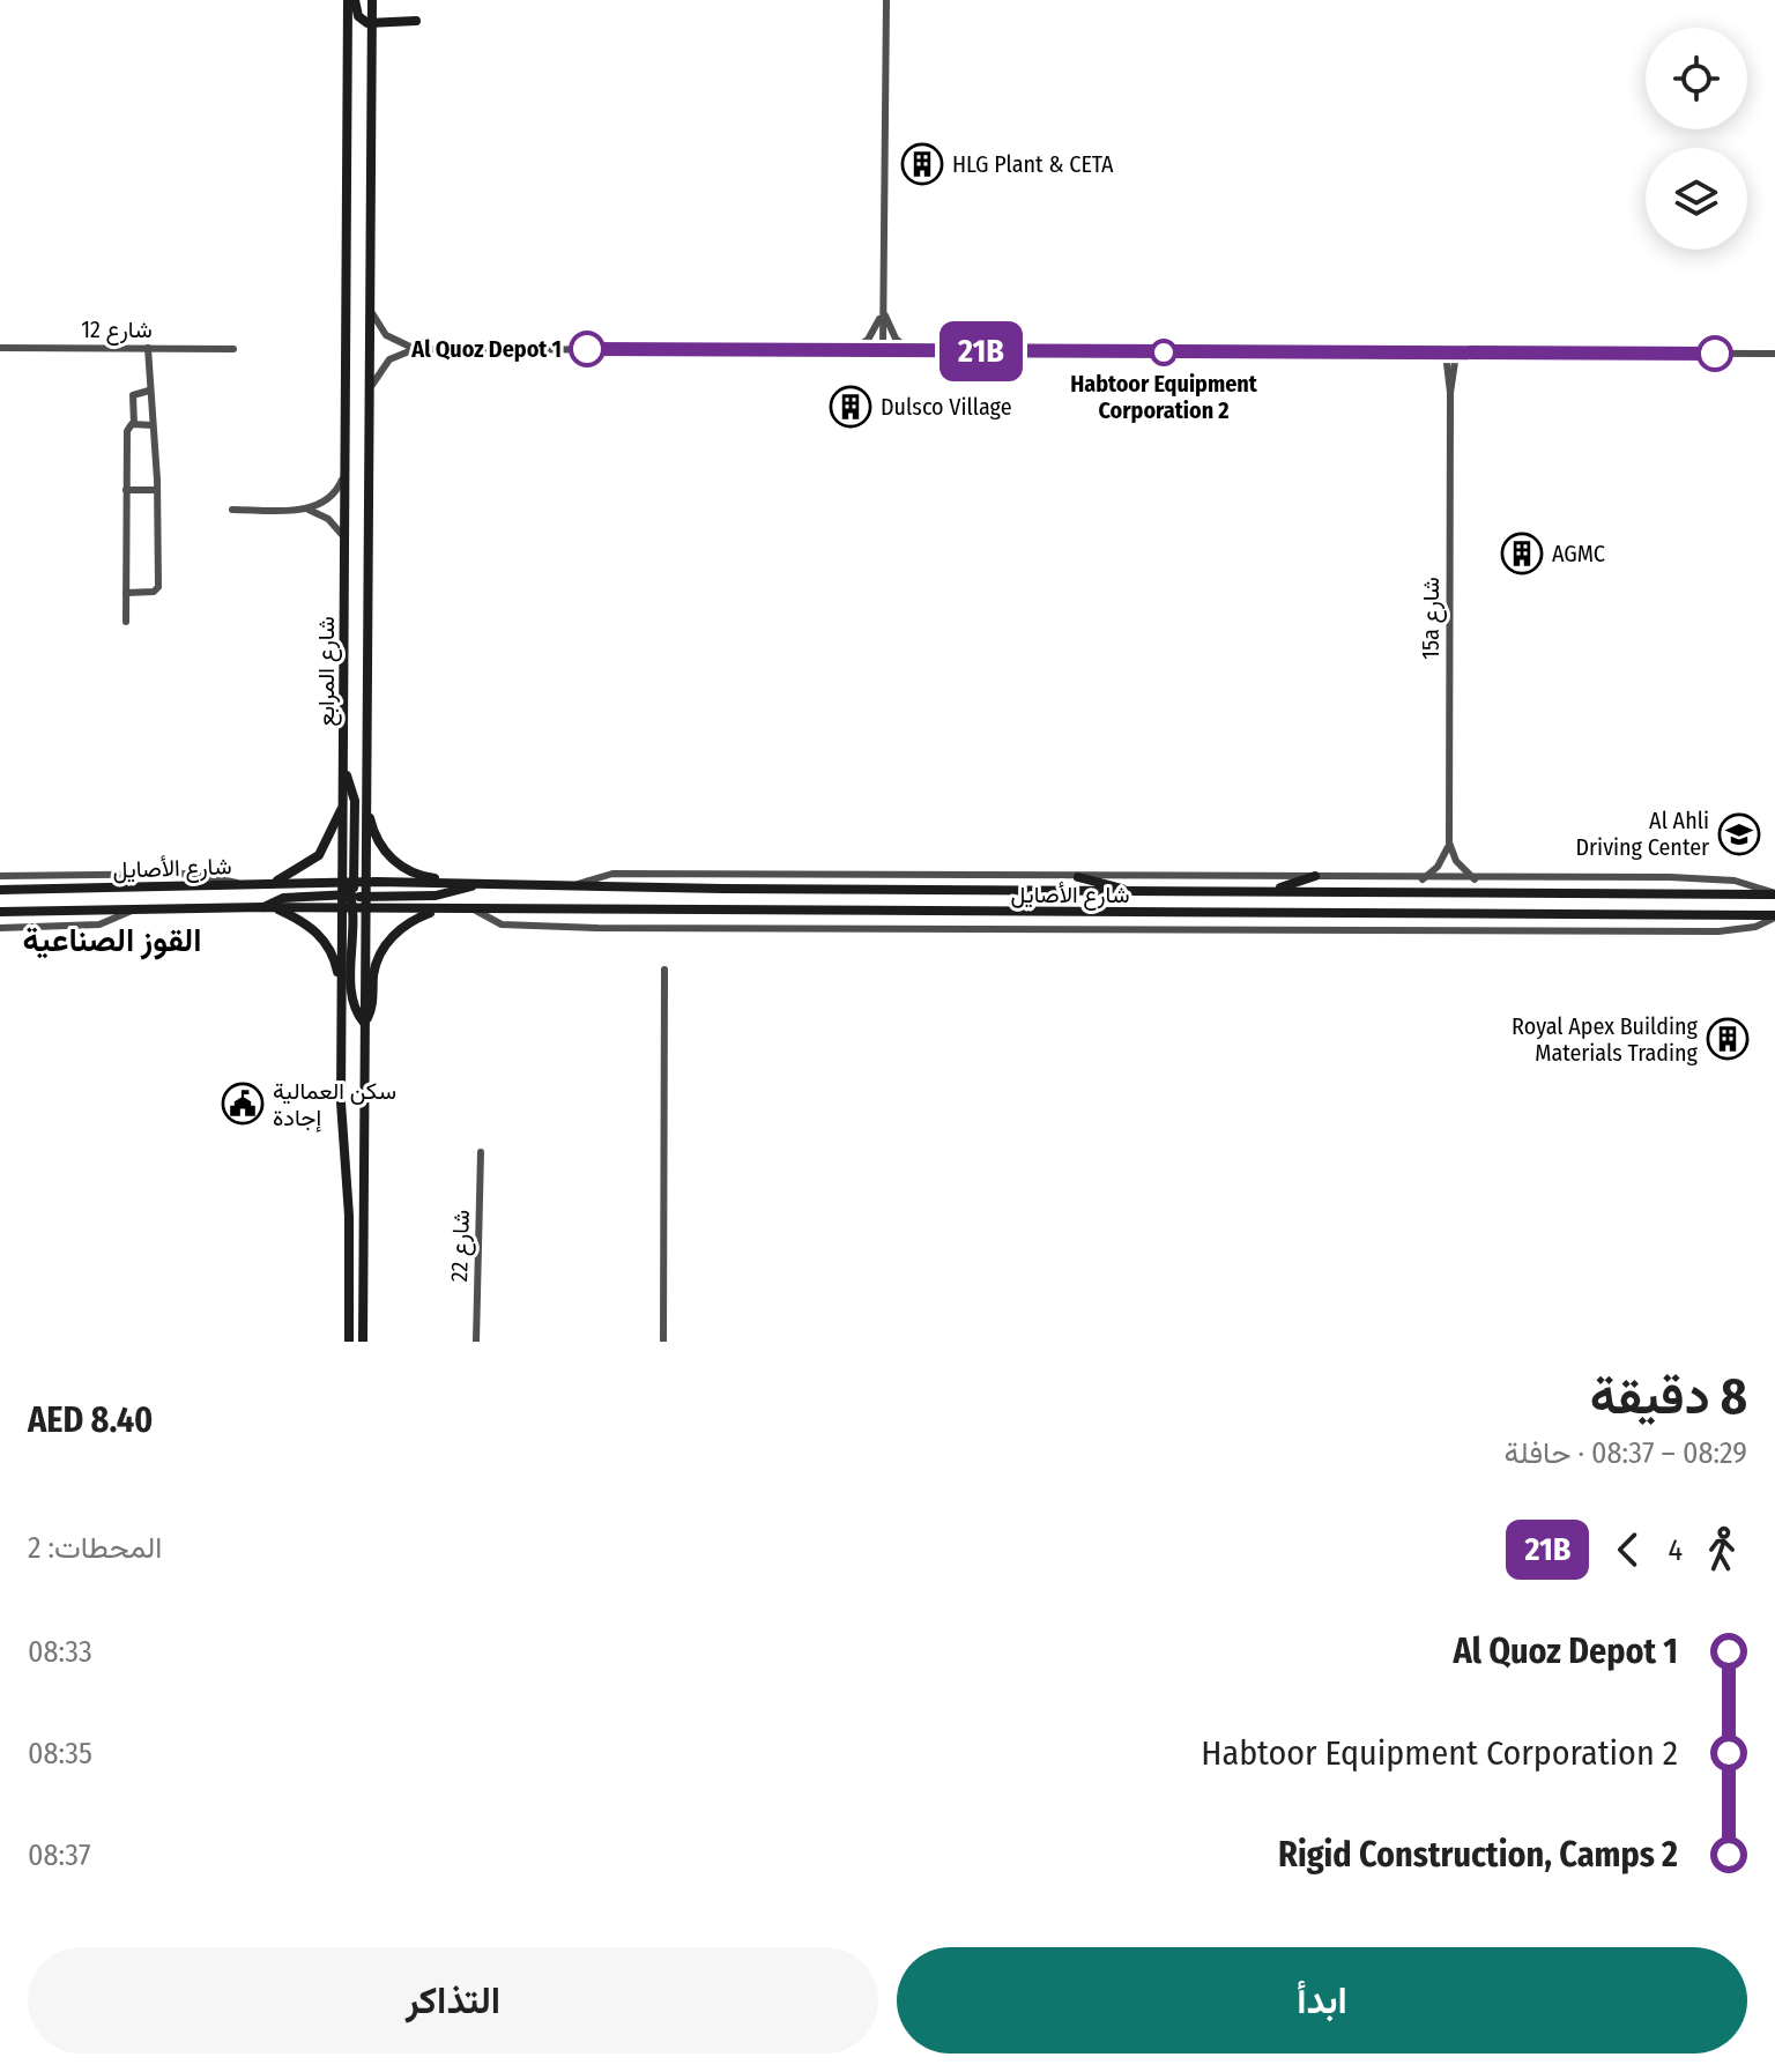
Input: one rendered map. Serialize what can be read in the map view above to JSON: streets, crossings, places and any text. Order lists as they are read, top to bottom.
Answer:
{
  "streets": {
    "main road": ["شارع المرابع", "شارع الأصايل"],
    "street": ["شارع 12", "15a شارع", "شارع 22"]
  },
  "crossings": [
    ["شارع المرابع", "شارع الأصايل"]
  ],
  "districts": ["القوز الصناعية"],
  "places": {
    "building": [
      "HLG Plant & CETA",
      "Dulsco Village",
      "AGMC",
      "Royal Apex Building Materials Trading"
    ],
    "other": ["Al Quoz Depot 1", "Habtoor Equipment Corporation 2"],
    "school or university": ["Al Ahli Driving Center"],
    "public building": ["سكن العمالية إجادة"]
  },
  "lines": ["bus line 21B"],
  "page": {
    "on_map": "21B",
    "heading": ["8 دقيقة", "08:29 – 08:37 · حافلة", "AED 8.40"],
    "legs": ["4", "21B", "المحطات: 2"],
    "list": [
      {
        "name": "Al Quoz Depot 1",
        "value": "08:33"
      },
      {
        "name": "Habtoor Equipment Corporation 2",
        "value": "08:35"
      },
      {
        "name": "Rigid Construction, Camps 2",
        "value": "08:37"
      }
    ],
    "buttons": ["ابدأ", "التذاكر"]
  }
}
